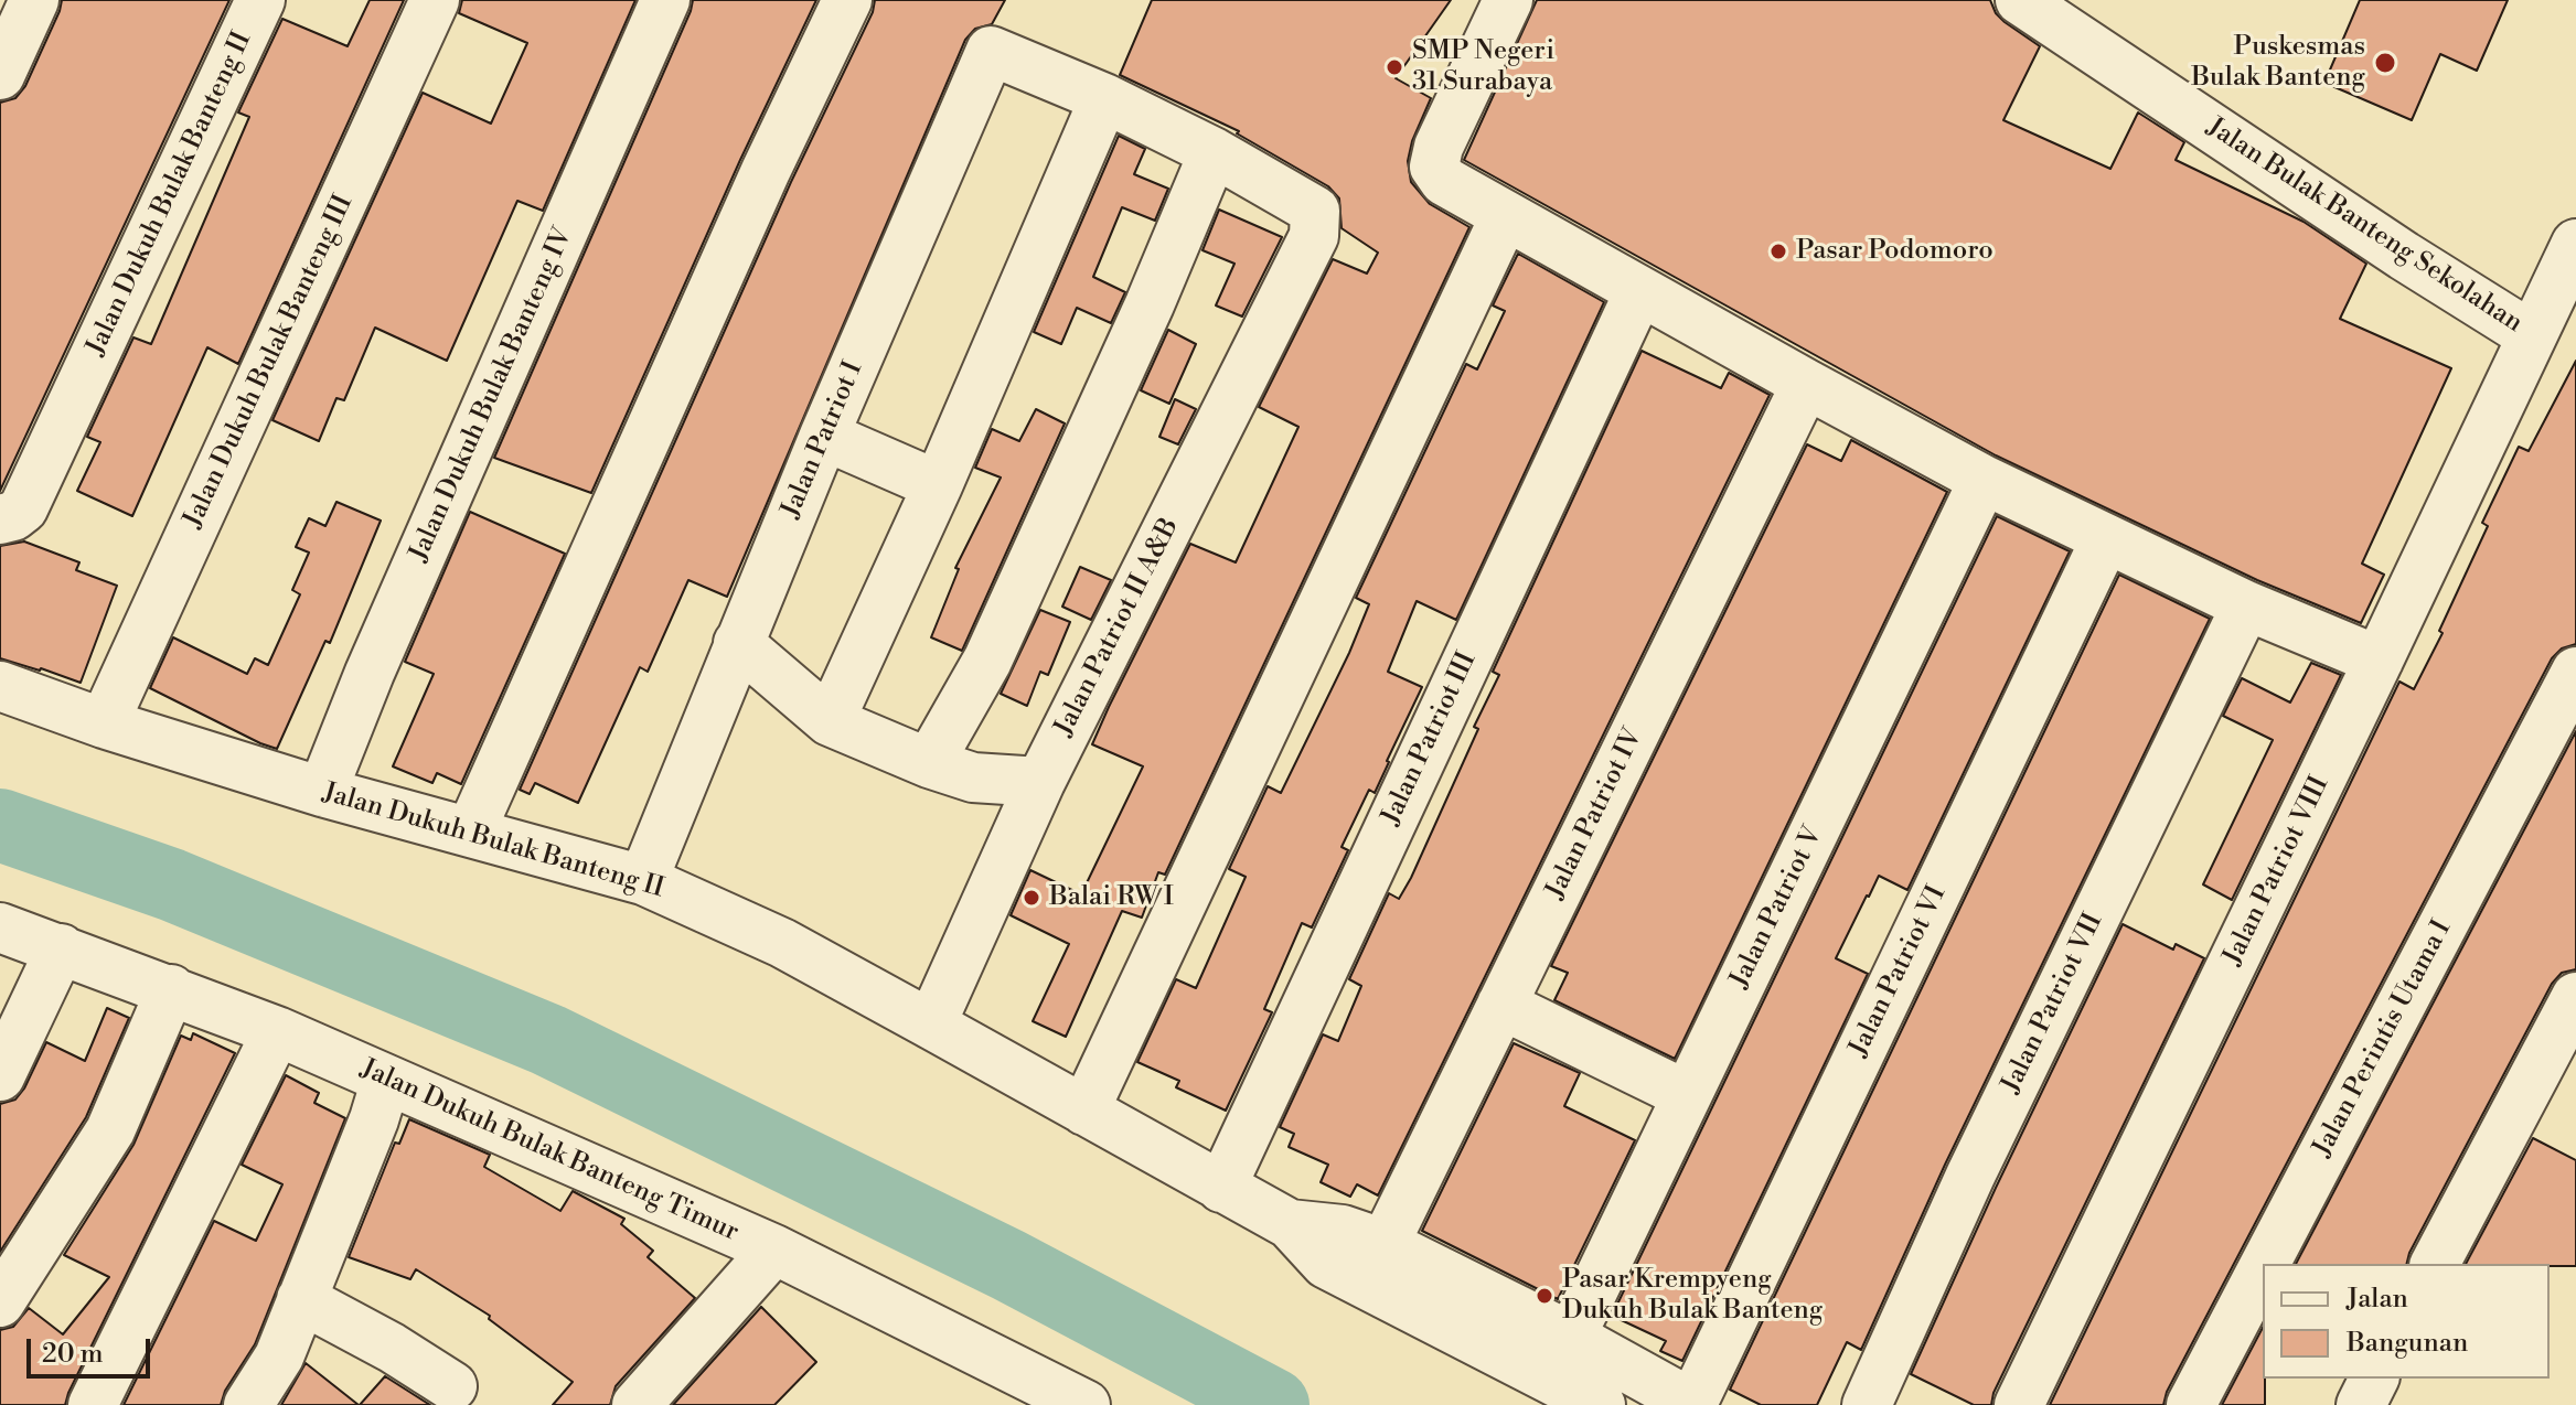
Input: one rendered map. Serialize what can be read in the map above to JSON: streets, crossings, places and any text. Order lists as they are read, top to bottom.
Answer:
{
  "streets": {
    "street": [
      "Jalan Dukuh Bulak Banteng II",
      "Jalan Bulak Banteng Sekolahan",
      "Jalan Dukuh Bulak Banteng III",
      "Jalan Dukuh Bulak Banteng IV",
      "Jalan Patriot I",
      "Jalan Patriot II A&B",
      "Jalan Patriot III",
      "Jalan Patriot IV",
      "Jalan Patriot VIII",
      "Jalan Patriot V",
      "Jalan Patriot VI",
      "Jalan Patriot VII",
      "Jalan Perintis Utama I",
      "Jalan Dukuh Bulak Banteng Timur"
    ]
  },
  "crossings": [
    ["Jalan Dukuh Bulak Banteng II", "Jalan Dukuh Bulak Banteng III"],
    ["Jalan Dukuh Bulak Banteng II", "Jalan Dukuh Bulak Banteng IV"],
    ["Jalan Dukuh Bulak Banteng II", "Jalan Patriot I"],
    ["Jalan Dukuh Bulak Banteng II", "Jalan Patriot II A&B"],
    ["Jalan Dukuh Bulak Banteng II", "Jalan Patriot III"],
    ["Jalan Dukuh Bulak Banteng II", "Jalan Patriot IV"],
    ["Jalan Dukuh Bulak Banteng II", "Jalan Patriot V"],
    ["Jalan Dukuh Bulak Banteng II", "Jalan Patriot VI"],
    ["Jalan Bulak Banteng Sekolahan", "Jalan Patriot VIII"]
  ],
  "places": [
    "Puskesmas Bulak Banteng",
    "SMP Negeri 31 Surabaya",
    "Pasar Podomoro",
    "Balai RW I",
    "Pasar Krempyeng Dukuh Bulak Banteng"
  ],
  "legend": ["Jalan", "Bangunan"],
  "scale_bar": "20 m"
}
